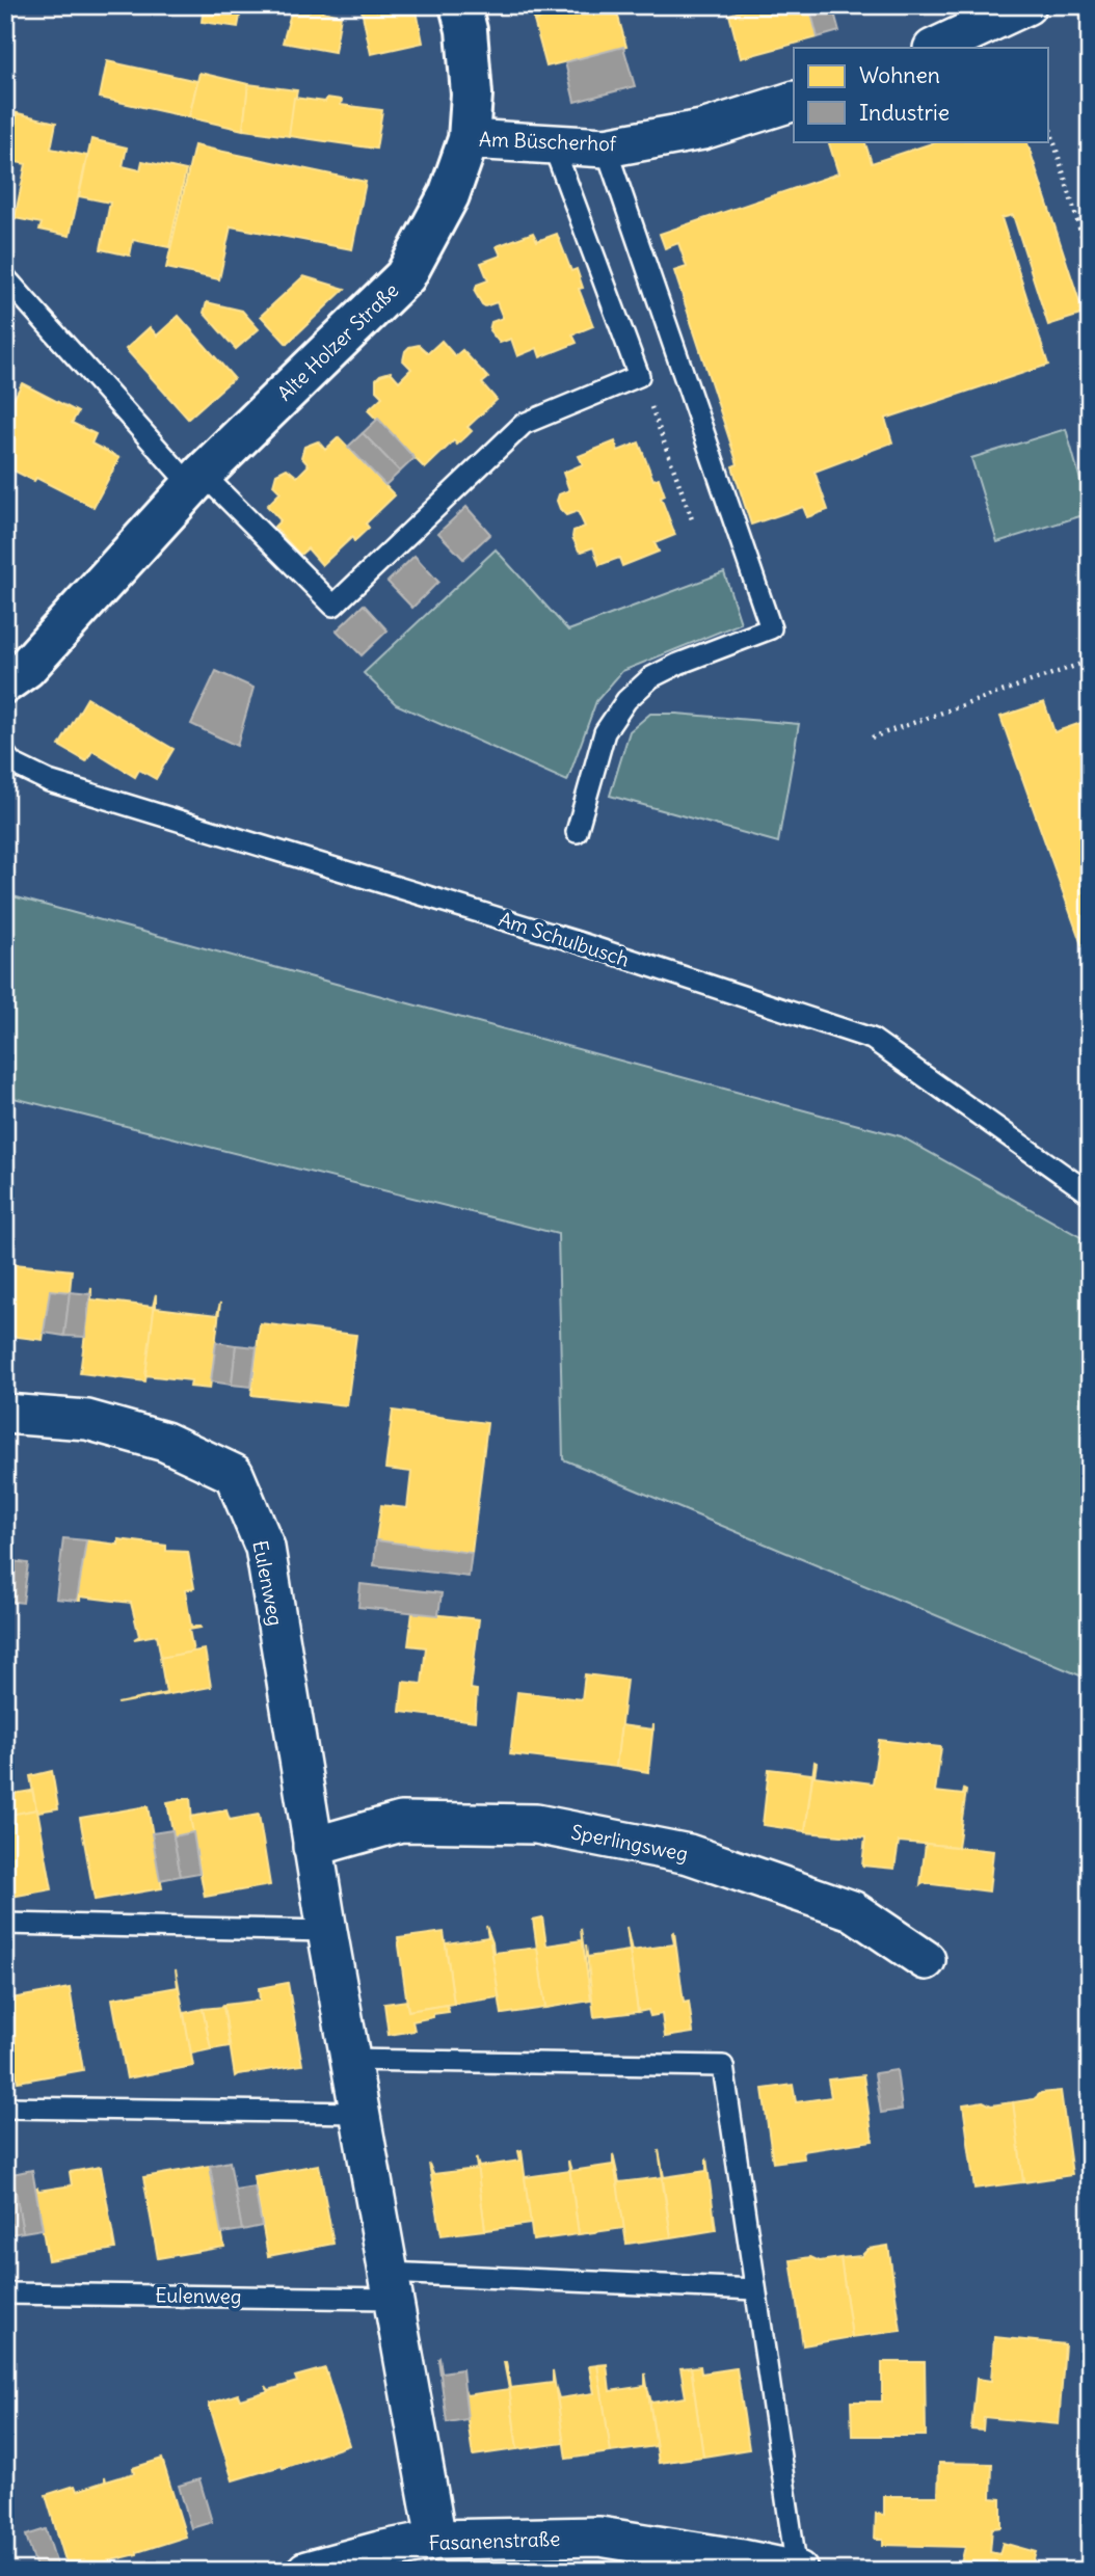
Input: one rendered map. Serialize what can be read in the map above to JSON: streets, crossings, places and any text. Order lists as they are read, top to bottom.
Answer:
{
  "streets": {
    "street": [
      "Am Büscherhof",
      "Alte Holzer Straße",
      "Eulenweg",
      "Sperlingsweg",
      "Fasanenstraße"
    ],
    "lane": ["Am Schulbusch"]
  },
  "crossings": [
    ["Am Büscherhof", "Alte Holzer Straße"],
    ["Eulenweg", "Sperlingsweg"],
    ["Eulenweg", "Fasanenstraße"]
  ],
  "legend": ["Wohnen", "Industrie"]
}
